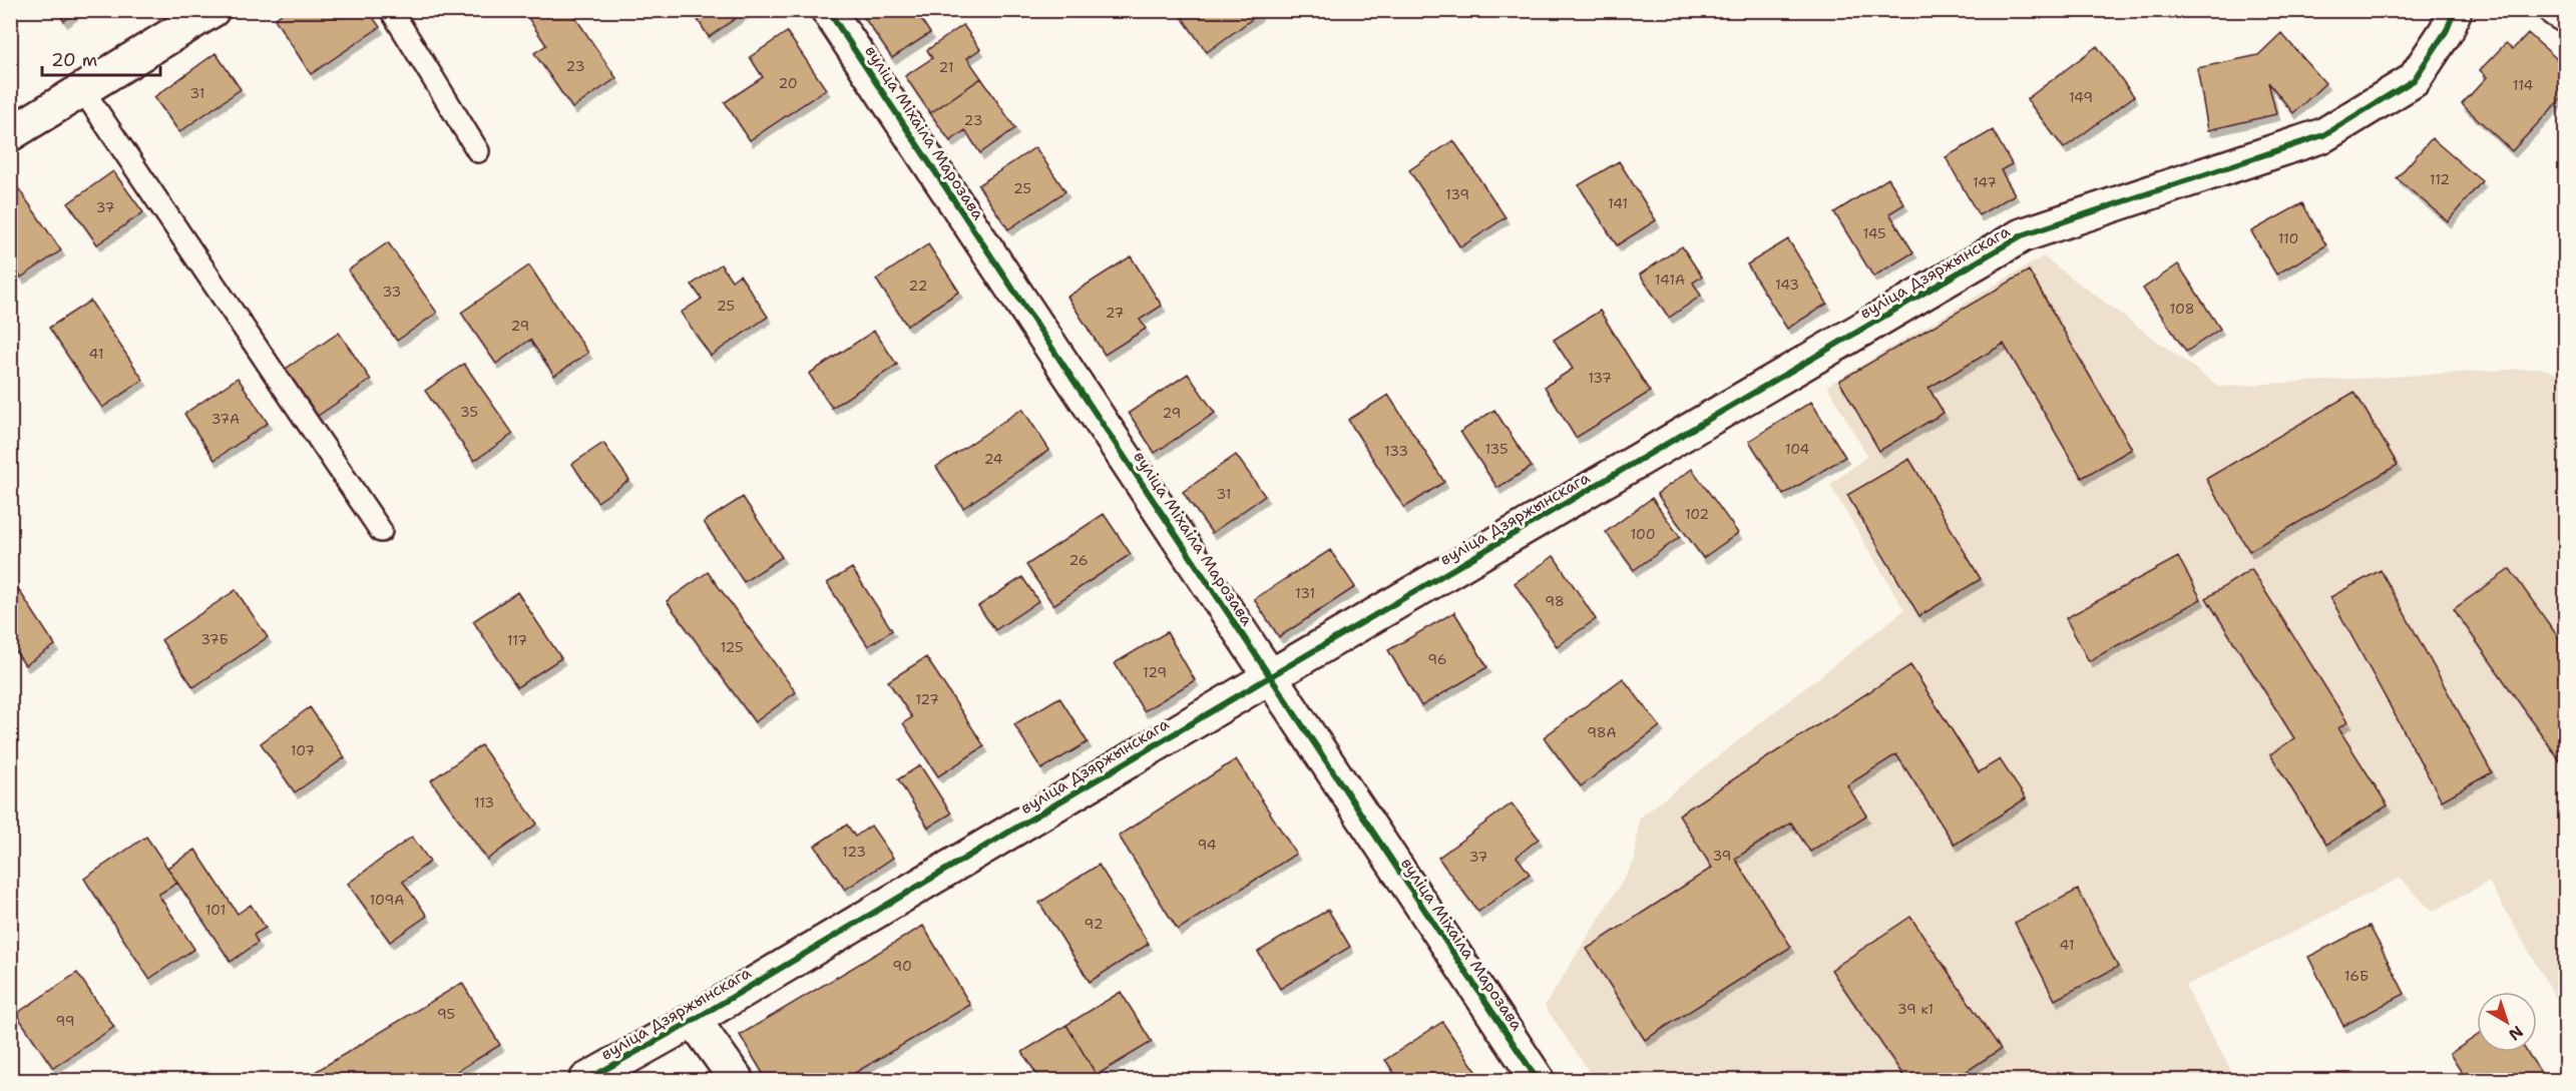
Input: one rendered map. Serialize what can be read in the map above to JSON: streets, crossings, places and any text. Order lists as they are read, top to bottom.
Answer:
{
  "streets": {
    "street": ["вуліца Міхаіла Марозава", "вуліца Дзяржынскага"]
  },
  "crossings": [
    ["вуліца Міхаіла Марозава", "вуліца Дзяржынскага"]
  ],
  "house_numbers": [
    "23",
    "21",
    "20",
    "114",
    "31",
    "149",
    "23",
    "112",
    "147",
    "25",
    "139",
    "141",
    "37",
    "145",
    "110",
    "141А",
    "143",
    "22",
    "33",
    "25",
    "108",
    "27",
    "29",
    "41",
    "137",
    "35",
    "29",
    "37А",
    "135",
    "104",
    "133",
    "24",
    "31",
    "102",
    "100",
    "26",
    "131",
    "98",
    "37Б",
    "117",
    "125",
    "96",
    "129",
    "127",
    "98А",
    "107",
    "113",
    "94",
    "123",
    "39",
    "37",
    "109А",
    "101",
    "92",
    "41",
    "90",
    "16Б",
    "39 к1",
    "95",
    "99"
  ],
  "scale_bar": "20 m",
  "north": "bottom right"
}
